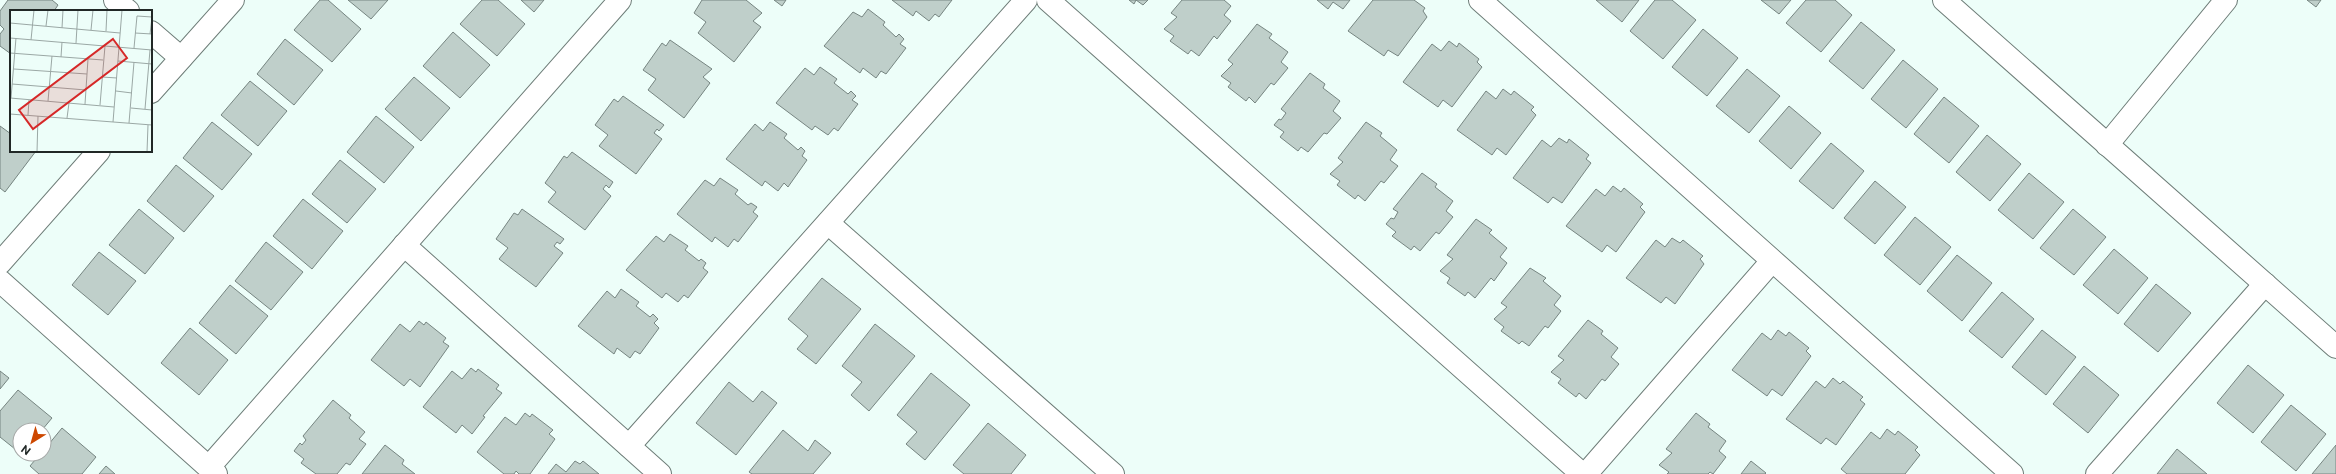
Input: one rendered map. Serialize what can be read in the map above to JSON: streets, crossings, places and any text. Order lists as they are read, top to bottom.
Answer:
{
  "north": "bottom left"
}
